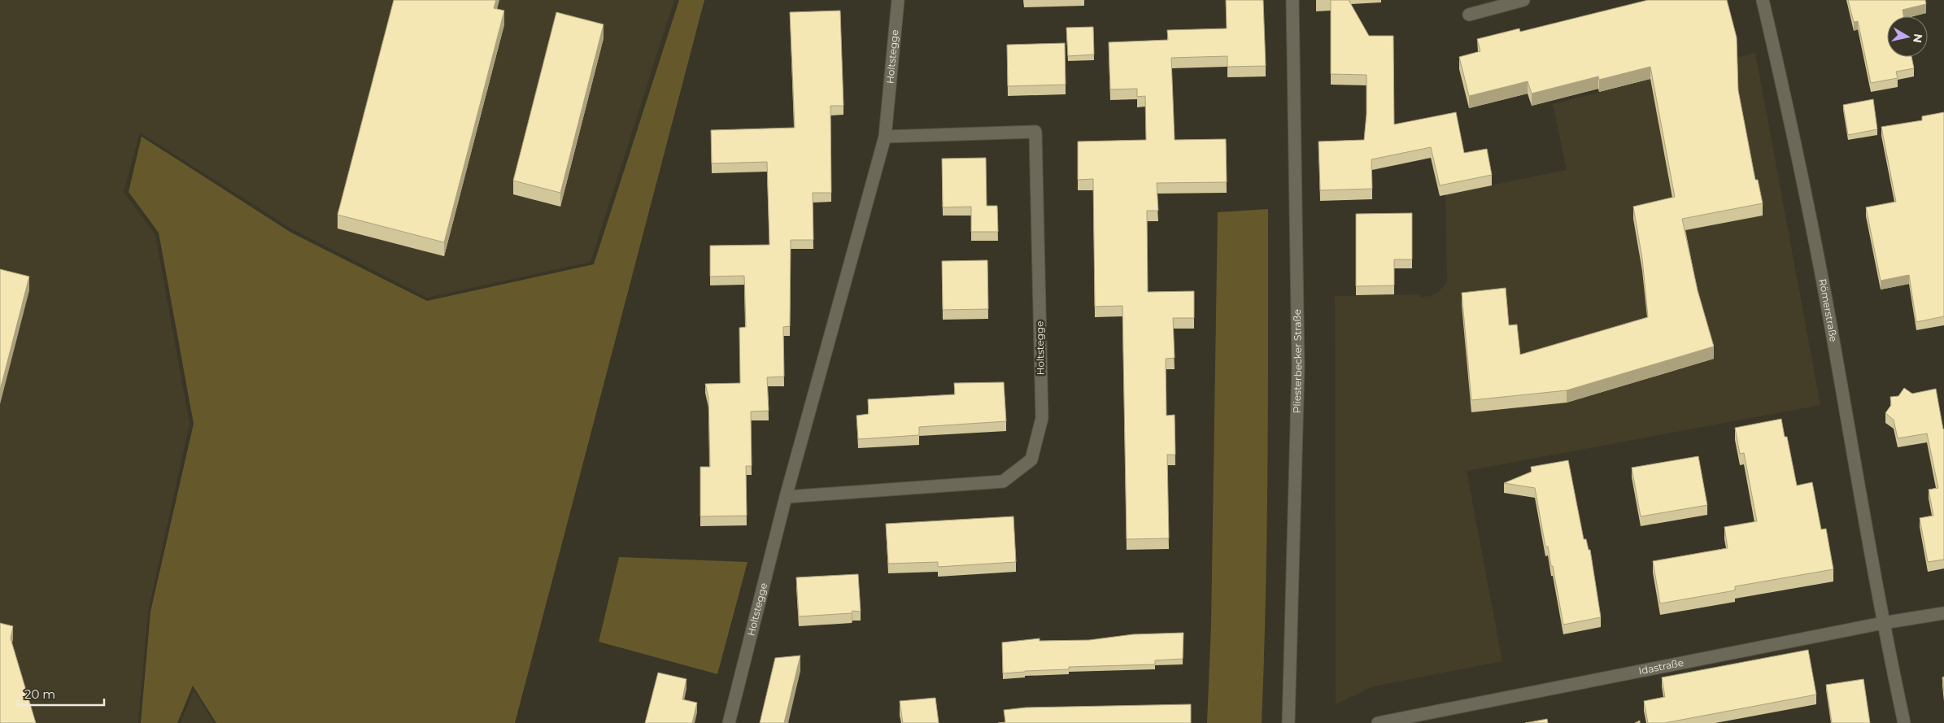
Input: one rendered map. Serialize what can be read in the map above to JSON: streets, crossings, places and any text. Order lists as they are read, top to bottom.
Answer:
{
  "streets": {
    "street": [
      "Holtstegge",
      "Römerstraße",
      "Pliesterbecker Straße",
      "Idastraße"
    ]
  },
  "crossings": [
    ["Römerstraße", "Idastraße"]
  ],
  "scale_bar": "20 m",
  "north": "right"
}
